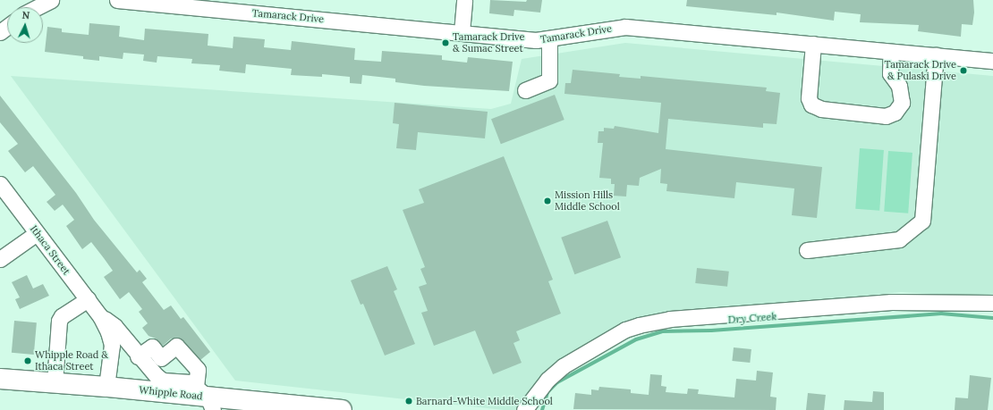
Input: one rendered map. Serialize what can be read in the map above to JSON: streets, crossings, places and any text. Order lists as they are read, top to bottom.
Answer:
{
  "streets": {
    "main road": ["Whipple Road"],
    "street": ["Tamarack Drive", "Ithaca Street"]
  },
  "crossings": [
    ["Ithaca Street", "Whipple Road"]
  ],
  "water": ["Dry Creek"],
  "places": [
    "Tamarack Drive & Sumac Street",
    "Tamarack Drive & Pulaski Drive",
    "Mission Hills Middle School",
    "Whipple Road & Ithaca Street",
    "Barnard-White Middle School"
  ],
  "north": "top"
}
